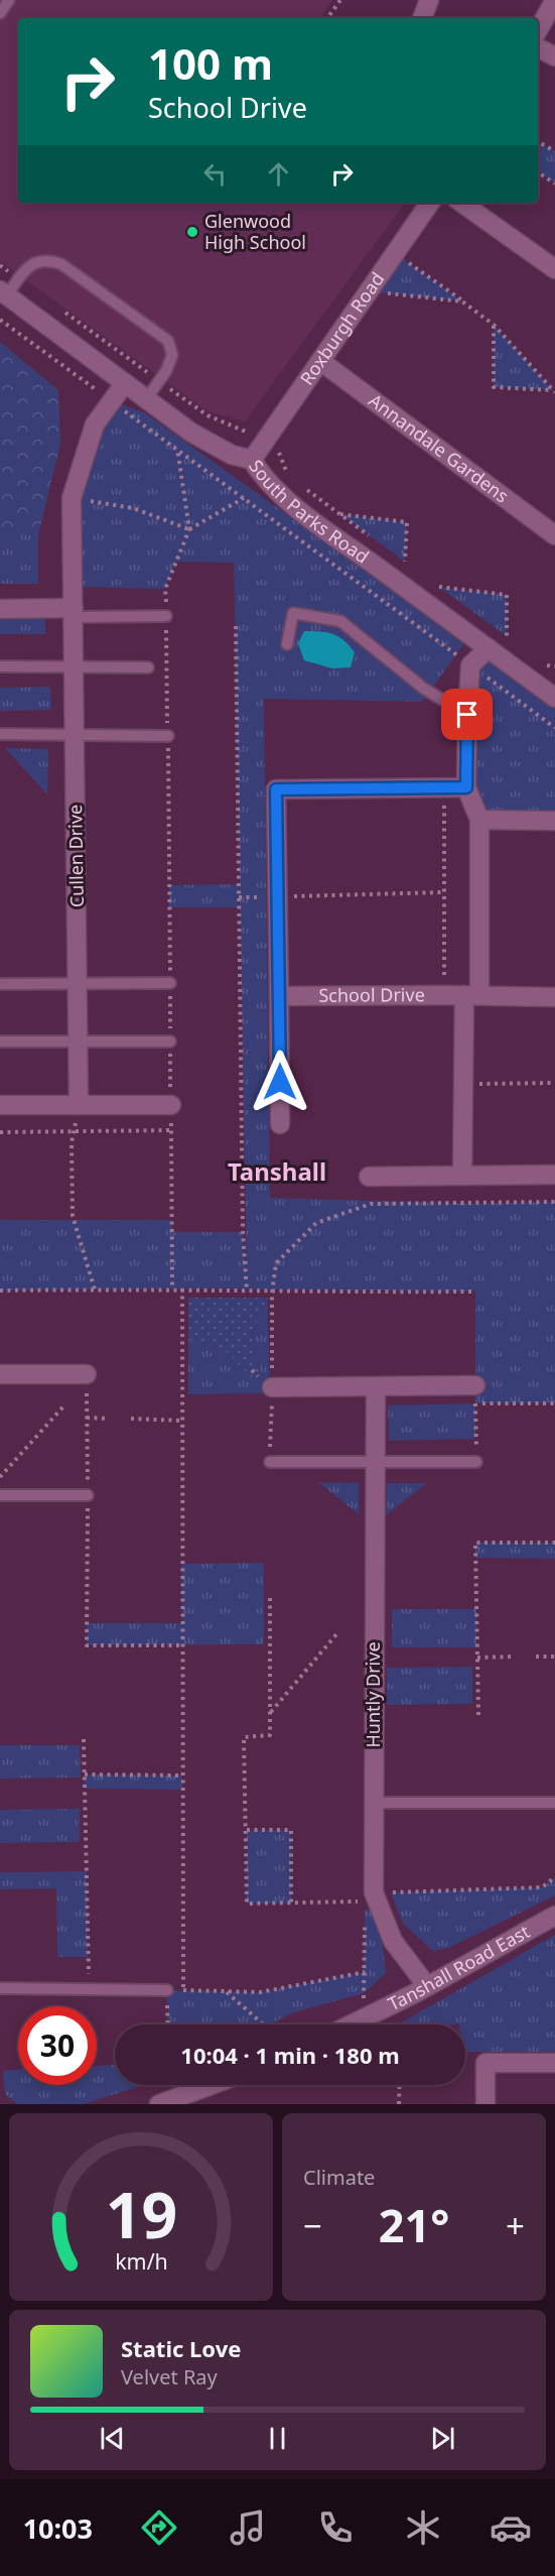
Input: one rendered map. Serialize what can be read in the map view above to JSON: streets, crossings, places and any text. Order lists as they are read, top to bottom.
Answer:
{
  "streets": {
    "street": [
      "Roxburgh Road",
      "Annandale Gardens",
      "South Parks Road",
      "Cullen Drive",
      "School Drive",
      "Huntly Drive",
      "Tanshall Road East"
    ]
  },
  "crossings": [
    ["Roxburgh Road", "Annandale Gardens"],
    ["Roxburgh Road", "South Parks Road"],
    ["South Parks Road", "Cullen Drive"],
    ["Huntly Drive", "Tanshall Road East"]
  ],
  "districts": ["Tanshall"],
  "places": ["Glenwood High School"],
  "page": {
    "turn": ["100 m", "School Drive"],
    "limit": "30",
    "trip": "10:04 · 1 min · 180 m",
    "tile": "Climate",
    "heat": ["−", "21°", "+"],
    "song": ["Static Love", "Velvet Ray"],
    "tabs": "10:03",
    "gauge": ["19", "km/h"]
  }
}
